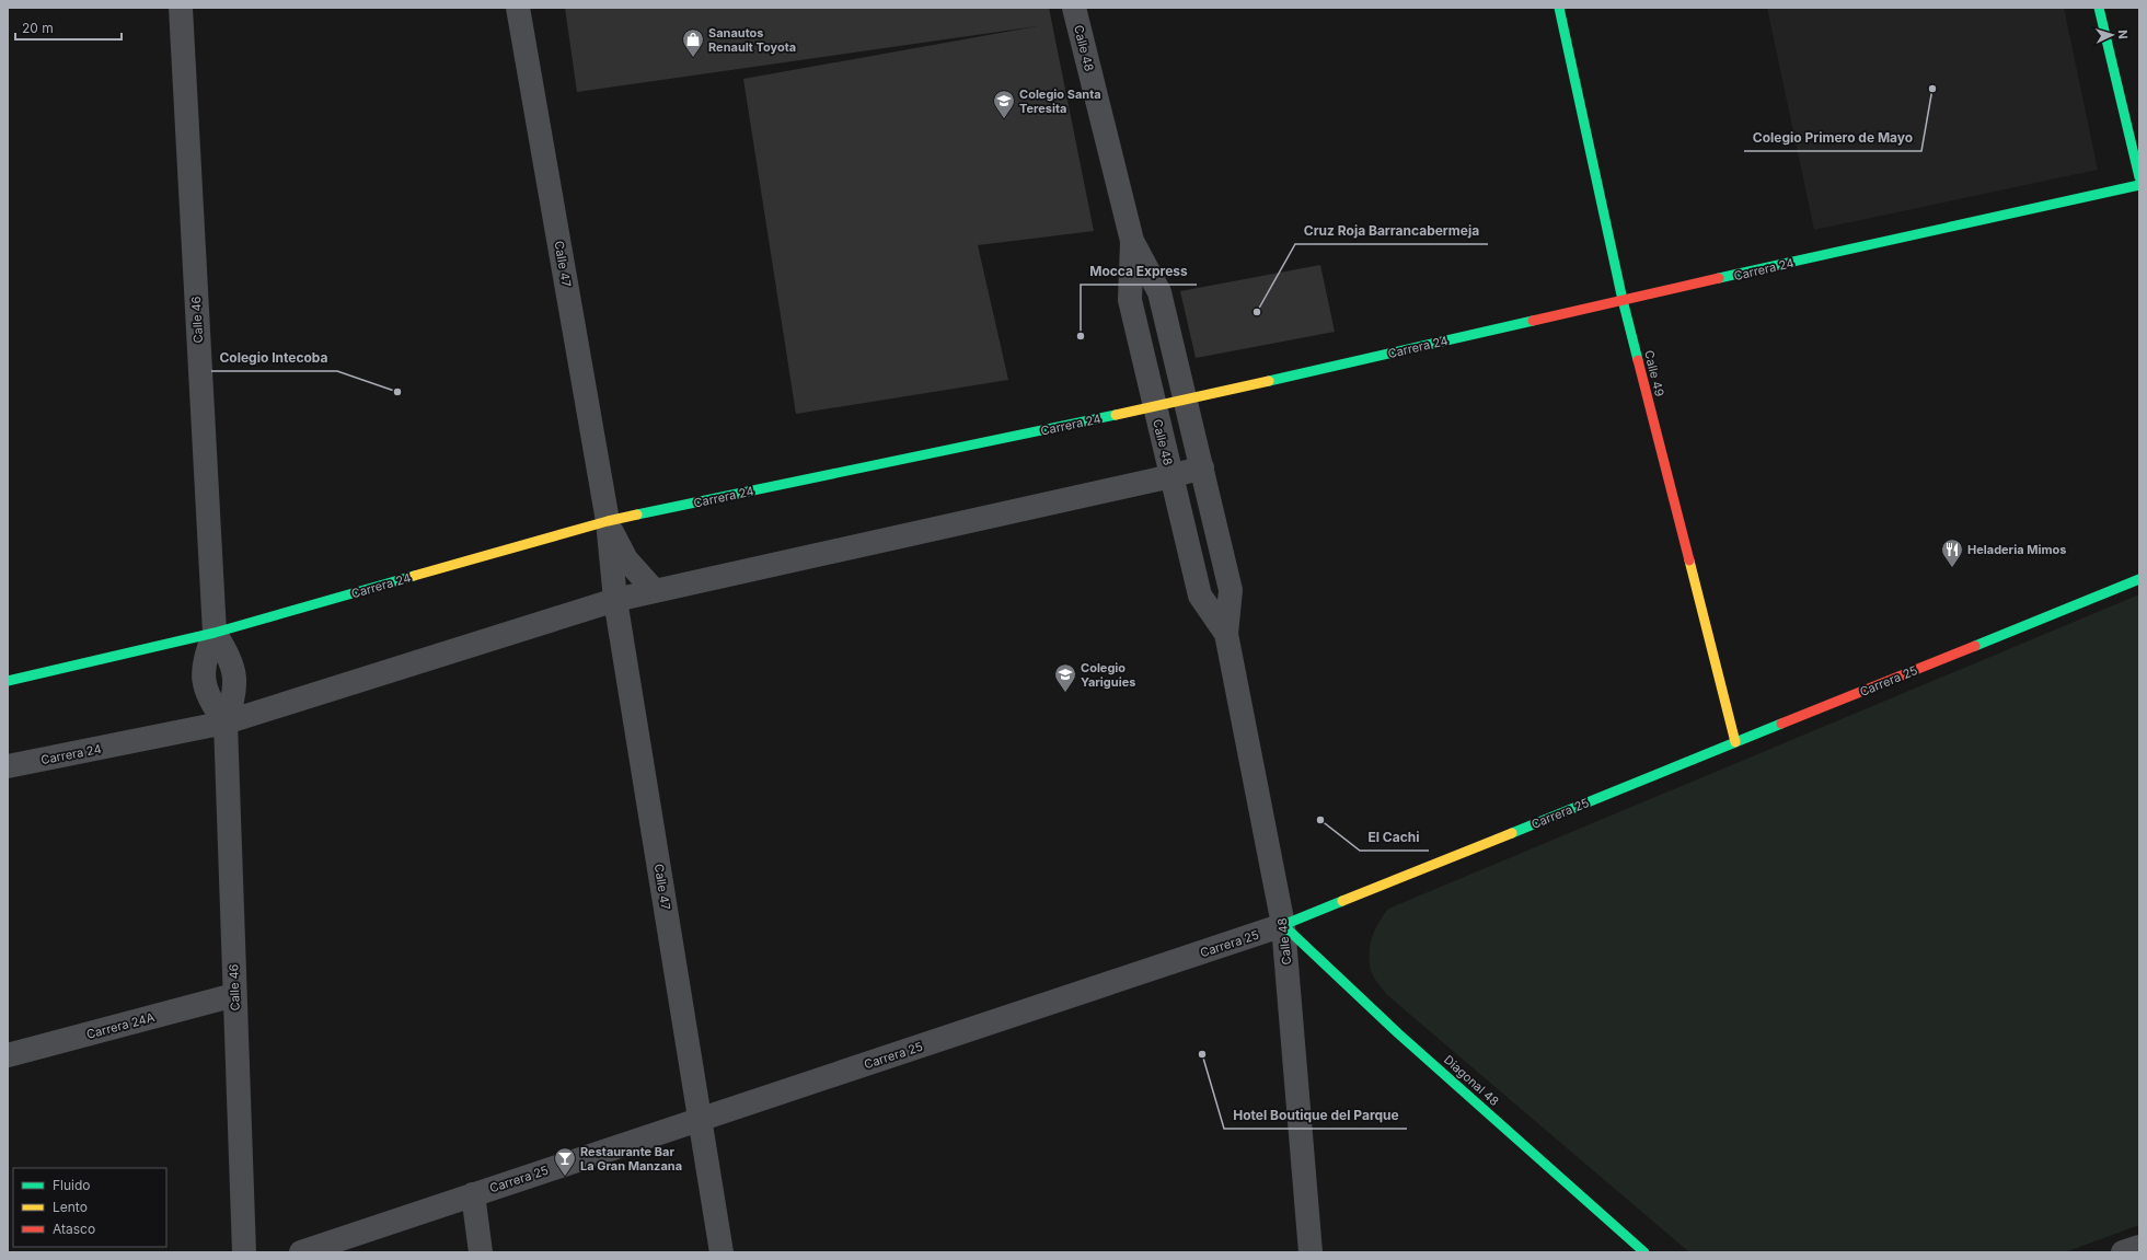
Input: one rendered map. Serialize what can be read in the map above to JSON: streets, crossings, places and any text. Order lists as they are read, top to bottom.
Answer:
{
  "streets": {
    "street": [
      "Calle 48",
      "Calle 47",
      "Carrera 24",
      "Calle 46",
      "Calle 49",
      "Carrera 25",
      "Carrera 24A",
      "Diagonal 48"
    ]
  },
  "crossings": [
    ["Calle 48", "Carrera 24"],
    ["Calle 48", "Carrera 25"],
    ["Calle 48", "Diagonal 48"],
    ["Calle 47", "Carrera 24"],
    ["Calle 47", "Carrera 25"],
    ["Carrera 24", "Calle 46"],
    ["Carrera 24", "Calle 49"],
    ["Calle 46", "Carrera 24A"],
    ["Calle 49", "Carrera 25"],
    ["Carrera 25", "Diagonal 48"]
  ],
  "places": {
    "shop": ["Sanautos Renault Toyota"],
    "other": [
      "Colegio Primero de Mayo",
      "Cruz Roja Barrancabermeja",
      "Mocca Express",
      "Colegio Intecoba",
      "El Cachi",
      "Hotel Boutique del Parque"
    ],
    "school or university": ["Colegio Santa Teresita", "Colegio Yariguies"],
    "restaurant": ["Heladeria Mimos"],
    "bar": ["Restaurante Bar La Gran Manzana"]
  },
  "legend": ["Fluido", "Lento", "Atasco"],
  "scale_bar": "20 m",
  "north": "right"
}
